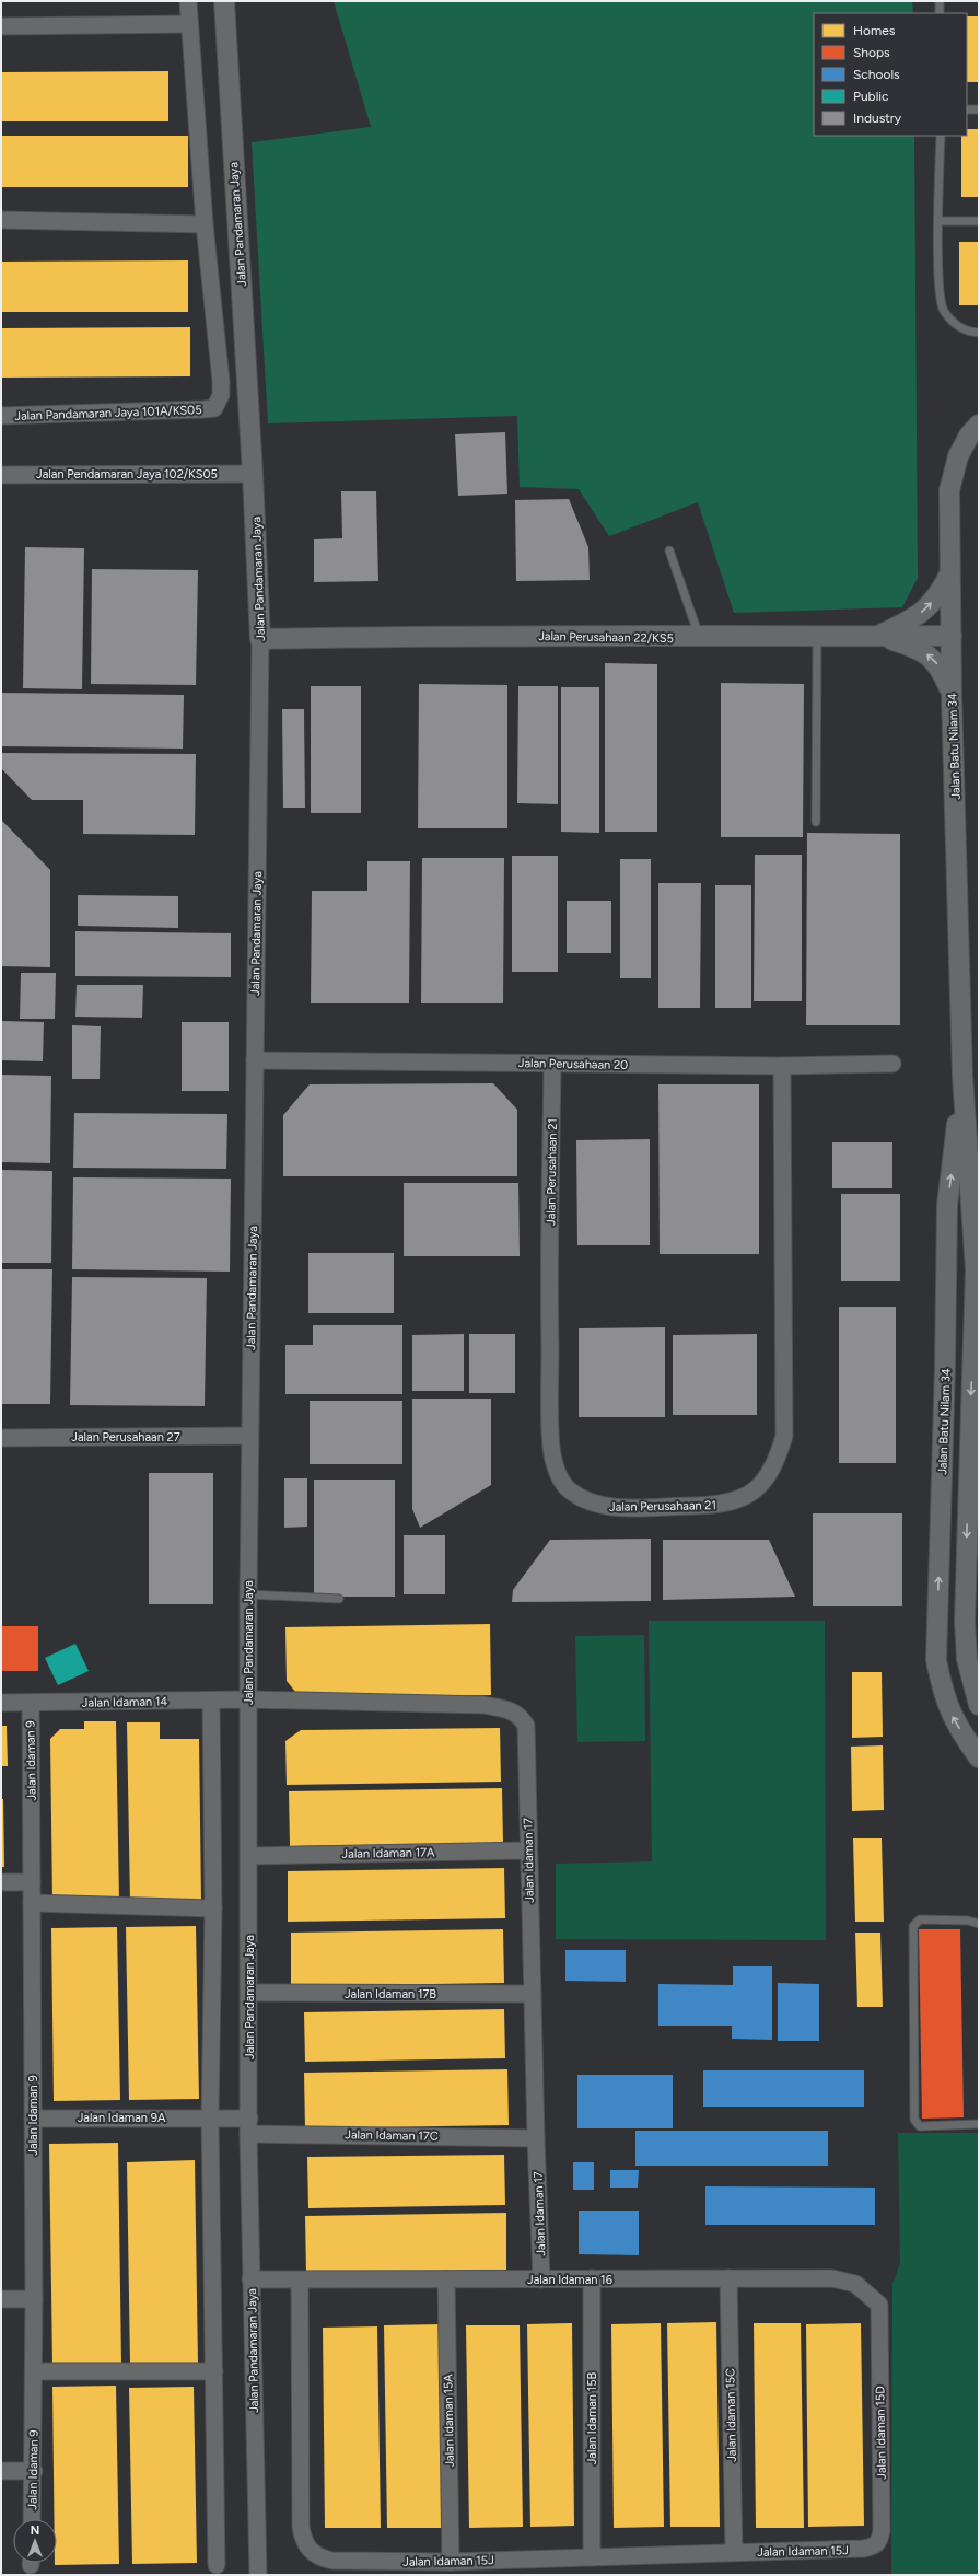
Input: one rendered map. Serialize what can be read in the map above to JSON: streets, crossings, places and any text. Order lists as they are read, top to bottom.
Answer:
{
  "streets": {
    "street": [
      "Jalan Pandamaran Jaya",
      "Jalan Pandamaran Jaya 101A/KS05",
      "Jalan Pendamaran Jaya 102/KS05",
      "Jalan Perusahaan 22/KS5",
      "Jalan Batu Nilam 34",
      "Jalan Perusahaan 20",
      "Jalan Perusahaan 21",
      "Jalan Perusahaan 27",
      "Jalan Idaman 14",
      "Jalan Idaman 9",
      "Jalan Idaman 17A",
      "Jalan Idaman 17",
      "Jalan Idaman 17B",
      "Jalan Idaman 9A",
      "Jalan Idaman 17C",
      "Jalan Idaman 16",
      "Jalan Idaman 15C",
      "Jalan Idaman 15B",
      "Jalan Idaman 15A",
      "Jalan Idaman 15D",
      "Jalan Idaman 15J"
    ]
  },
  "crossings": [
    ["Jalan Pandamaran Jaya", "Jalan Pendamaran Jaya 102/KS05"],
    ["Jalan Pandamaran Jaya", "Jalan Perusahaan 22/KS5"],
    ["Jalan Pandamaran Jaya", "Jalan Perusahaan 20"],
    ["Jalan Pandamaran Jaya", "Jalan Perusahaan 27"],
    ["Jalan Pandamaran Jaya", "Jalan Idaman 14"],
    ["Jalan Pandamaran Jaya", "Jalan Idaman 17A"],
    ["Jalan Pandamaran Jaya", "Jalan Idaman 17"],
    ["Jalan Pandamaran Jaya", "Jalan Idaman 17B"],
    ["Jalan Pandamaran Jaya", "Jalan Idaman 9A"],
    ["Jalan Pandamaran Jaya", "Jalan Idaman 17C"],
    ["Jalan Pandamaran Jaya", "Jalan Idaman 16"],
    ["Jalan Perusahaan 22/KS5", "Jalan Batu Nilam 34"],
    ["Jalan Perusahaan 20", "Jalan Perusahaan 21"],
    ["Jalan Idaman 14", "Jalan Idaman 9"],
    ["Jalan Idaman 14", "Jalan Idaman 17"],
    ["Jalan Idaman 9", "Jalan Idaman 9A"],
    ["Jalan Idaman 17A", "Jalan Idaman 17"],
    ["Jalan Idaman 17", "Jalan Idaman 17B"],
    ["Jalan Idaman 17", "Jalan Idaman 17C"],
    ["Jalan Idaman 17", "Jalan Idaman 16"],
    ["Jalan Idaman 9A", "Jalan Idaman 17C"],
    ["Jalan Idaman 16", "Jalan Idaman 15C"],
    ["Jalan Idaman 16", "Jalan Idaman 15B"],
    ["Jalan Idaman 16", "Jalan Idaman 15A"],
    ["Jalan Idaman 16", "Jalan Idaman 15D"],
    ["Jalan Idaman 16", "Jalan Idaman 15J"],
    ["Jalan Idaman 15C", "Jalan Idaman 15J"],
    ["Jalan Idaman 15B", "Jalan Idaman 15J"],
    ["Jalan Idaman 15A", "Jalan Idaman 15J"],
    ["Jalan Idaman 15D", "Jalan Idaman 15J"]
  ],
  "legend": [
    "Homes",
    "Shops",
    "Schools",
    "Public",
    "Industry"
  ],
  "north": "top"
}
